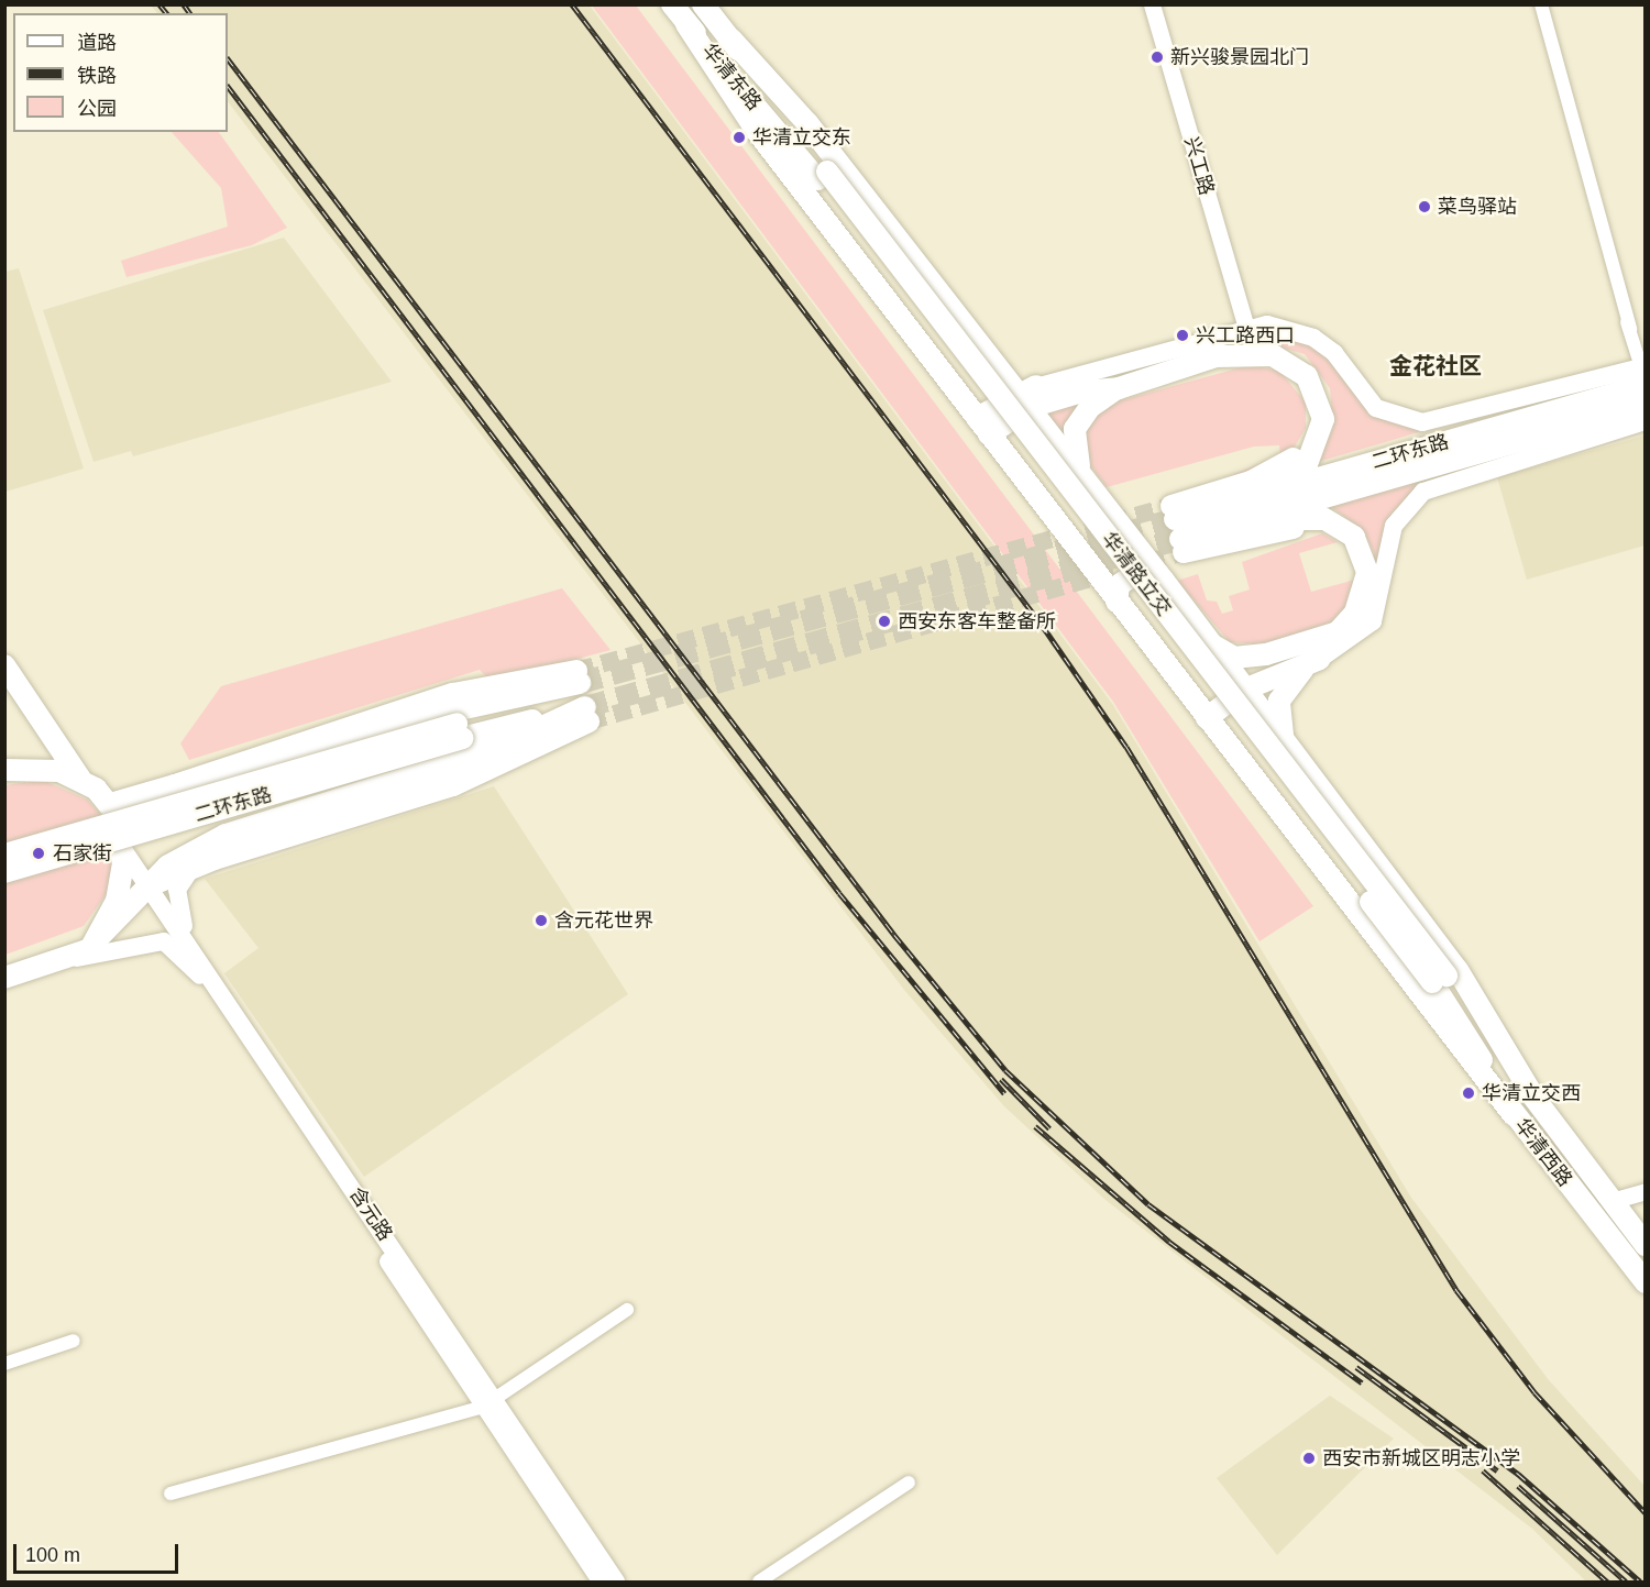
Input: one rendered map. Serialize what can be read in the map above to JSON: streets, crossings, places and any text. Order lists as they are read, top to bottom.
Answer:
{
  "streets": {
    "main road": [
      "华清东路",
      "二环东路",
      "华清路立交",
      "华清西路",
      "含元路"
    ],
    "street": ["兴工路"]
  },
  "crossings": [
    ["华清东路", "华清路立交"],
    ["华清路立交", "华清西路"]
  ],
  "districts": ["金花社区"],
  "places": [
    "新兴骏景园北门",
    "华清立交东",
    "菜鸟驿站",
    "兴工路西口",
    "西安东客车整备所",
    "石家街",
    "含元花世界",
    "华清立交西",
    "西安市新城区明志小学"
  ],
  "legend": ["道路", "铁路", "公园"],
  "scale_bar": "100 m"
}
